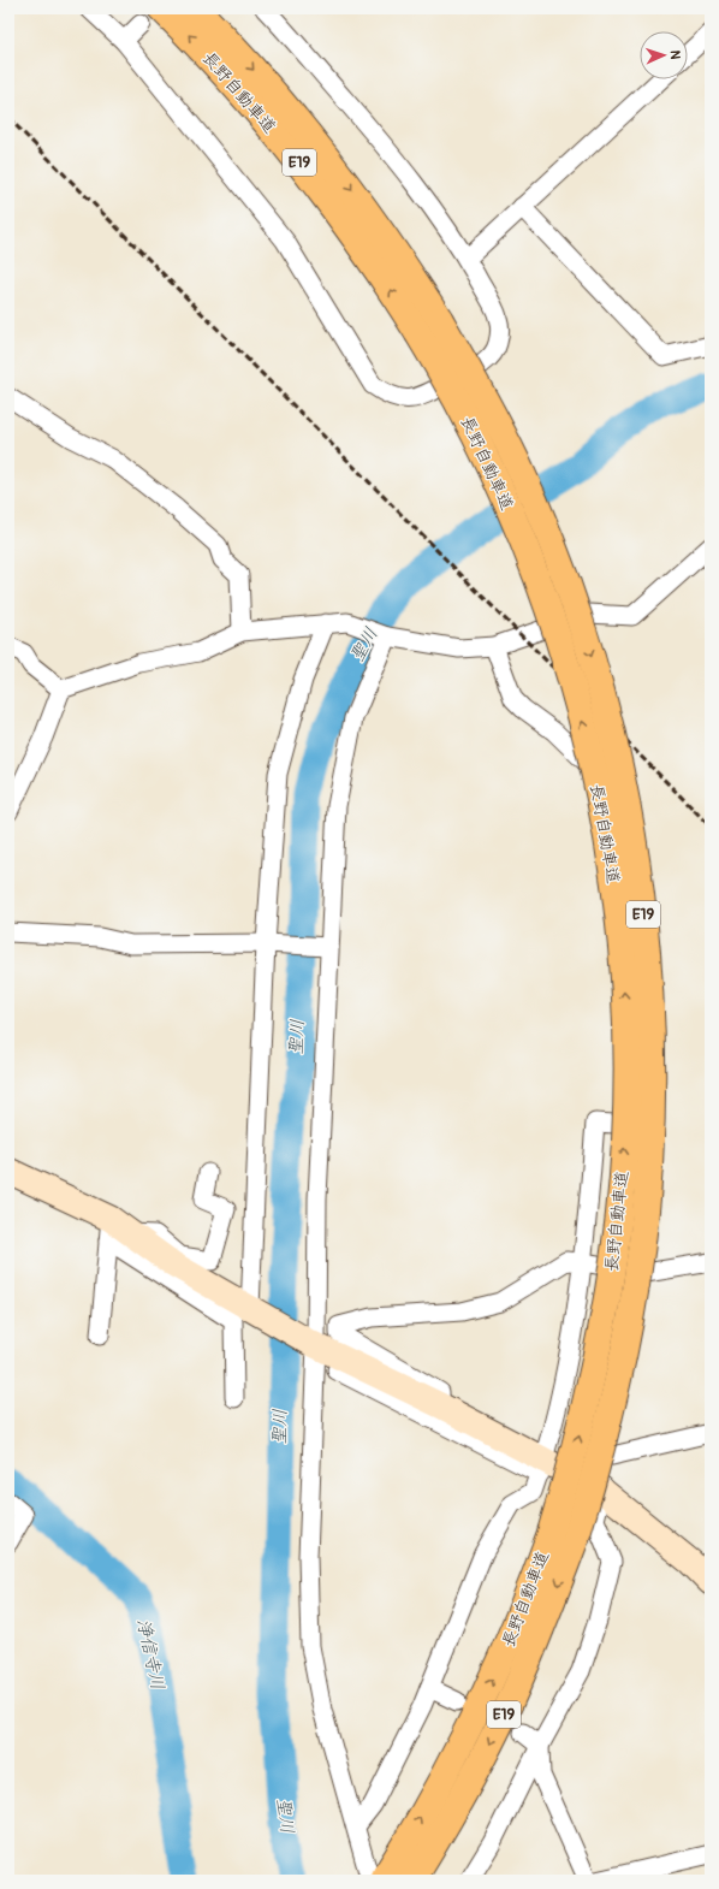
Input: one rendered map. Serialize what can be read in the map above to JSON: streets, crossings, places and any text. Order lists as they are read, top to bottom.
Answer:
{
  "streets": {
    "highway": ["長野自動車道", "E19"]
  },
  "water": ["聖川", "浄信寺川"],
  "north": "right"
}
